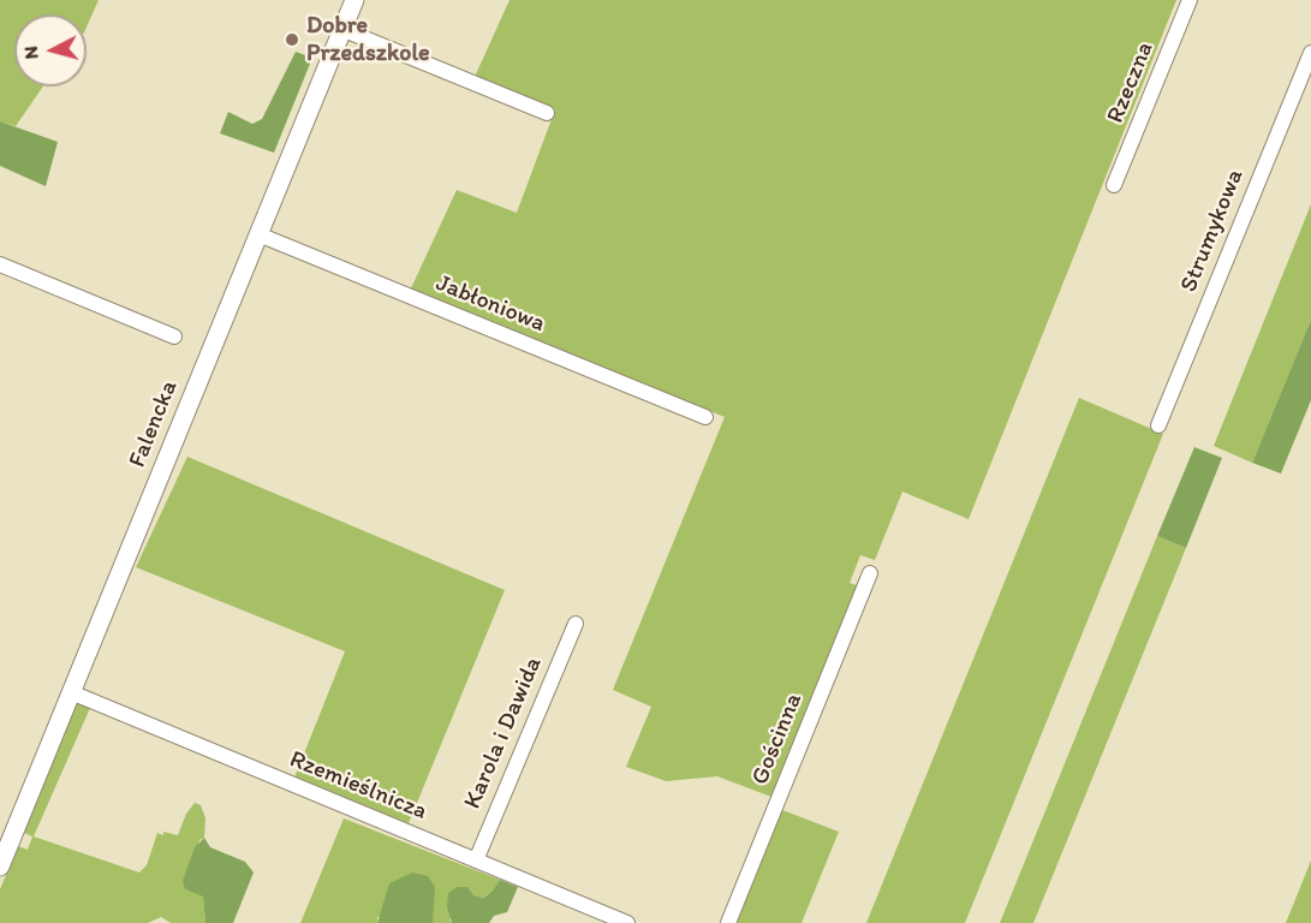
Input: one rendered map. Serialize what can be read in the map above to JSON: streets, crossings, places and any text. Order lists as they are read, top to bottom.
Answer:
{
  "streets": {
    "street": [
      "Rzeczna",
      "Strumykowa",
      "Jabłoniowa",
      "Falencka",
      "Karola i Dawida",
      "Gościnna",
      "Rzemieślnicza"
    ]
  },
  "crossings": [
    ["Jabłoniowa", "Falencka"],
    ["Falencka", "Rzemieślnicza"],
    ["Karola i Dawida", "Rzemieślnicza"]
  ],
  "places": ["Dobre Przedszkole"],
  "north": "left"
}
